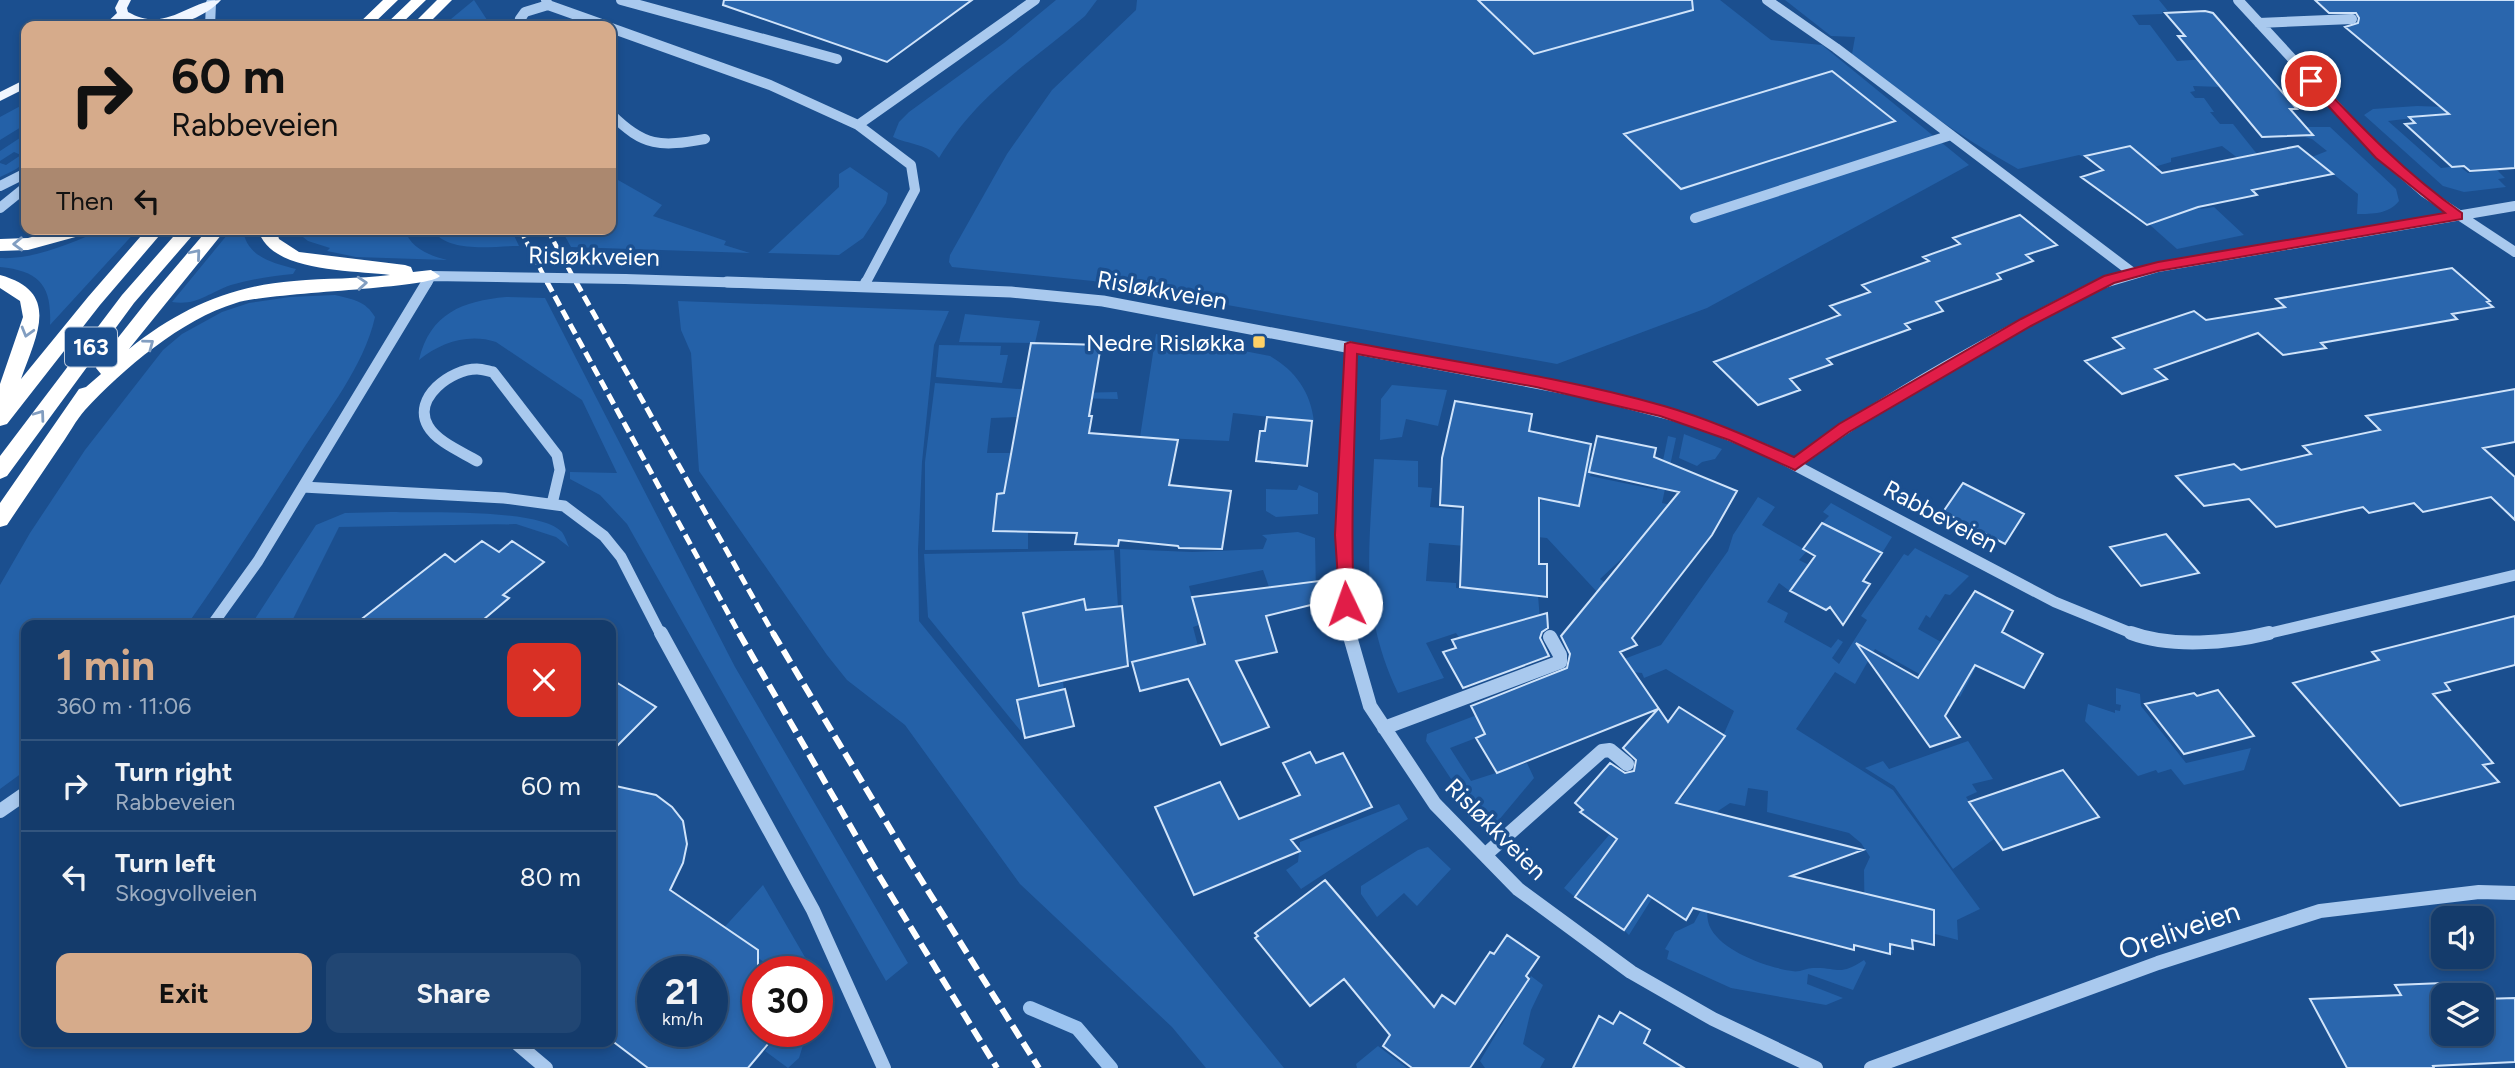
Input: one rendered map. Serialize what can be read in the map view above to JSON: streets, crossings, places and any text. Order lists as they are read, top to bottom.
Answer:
{
  "streets": {
    "highway": ["163"],
    "street": ["Risløkkveien", "Rabbeveien", "Oreliveien"]
  },
  "crossings": [
    ["Risløkkveien", "Rabbeveien"]
  ],
  "places": {
    "transit": ["Nedre Risløkka"]
  },
  "page": {
    "turn": ["60 m", "Rabbeveien"],
    "then": "Then",
    "heading": ["1 min", "360 m · 11:06"],
    "list": [
      {
        "name": "Turn right",
        "note": "Rabbeveien",
        "value": "60 m"
      },
      {
        "name": "Turn left",
        "note": "Skogvollveien",
        "value": "80 m"
      }
    ],
    "buttons": ["Exit", "Share"],
    "speed": "21 km/h",
    "limit": "30"
  }
}
